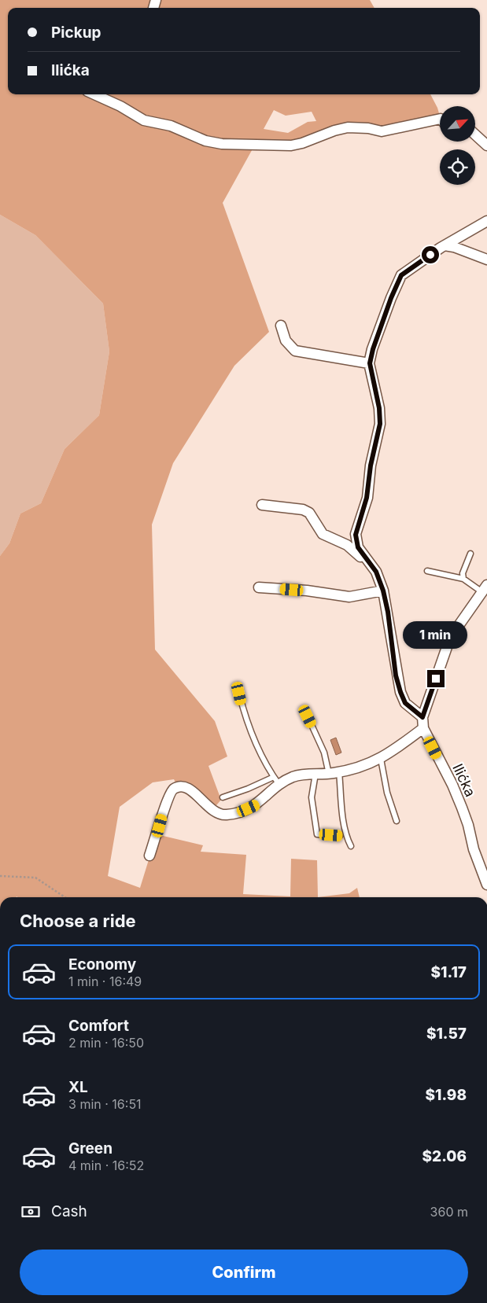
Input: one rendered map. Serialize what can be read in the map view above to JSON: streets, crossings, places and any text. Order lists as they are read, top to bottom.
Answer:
{
  "streets": {
    "street": ["Ilićka"]
  },
  "north": "top right",
  "page": {
    "banner": ["Pickup", "Ilićka"],
    "bubble": "1 min",
    "heading": "Choose a ride",
    "list": [
      {
        "name": "Economy",
        "note": "1 min · 16:49",
        "value": "$1.17"
      },
      {
        "name": "Comfort",
        "note": "2 min · 16:50",
        "value": "$1.57"
      },
      {
        "name": "XL",
        "note": "3 min · 16:51",
        "value": "$1.98"
      },
      {
        "name": "Green",
        "note": "4 min · 16:52",
        "value": "$2.06"
      }
    ],
    "pay": ["Cash", "360 m"],
    "buttons": "Confirm"
  }
}
